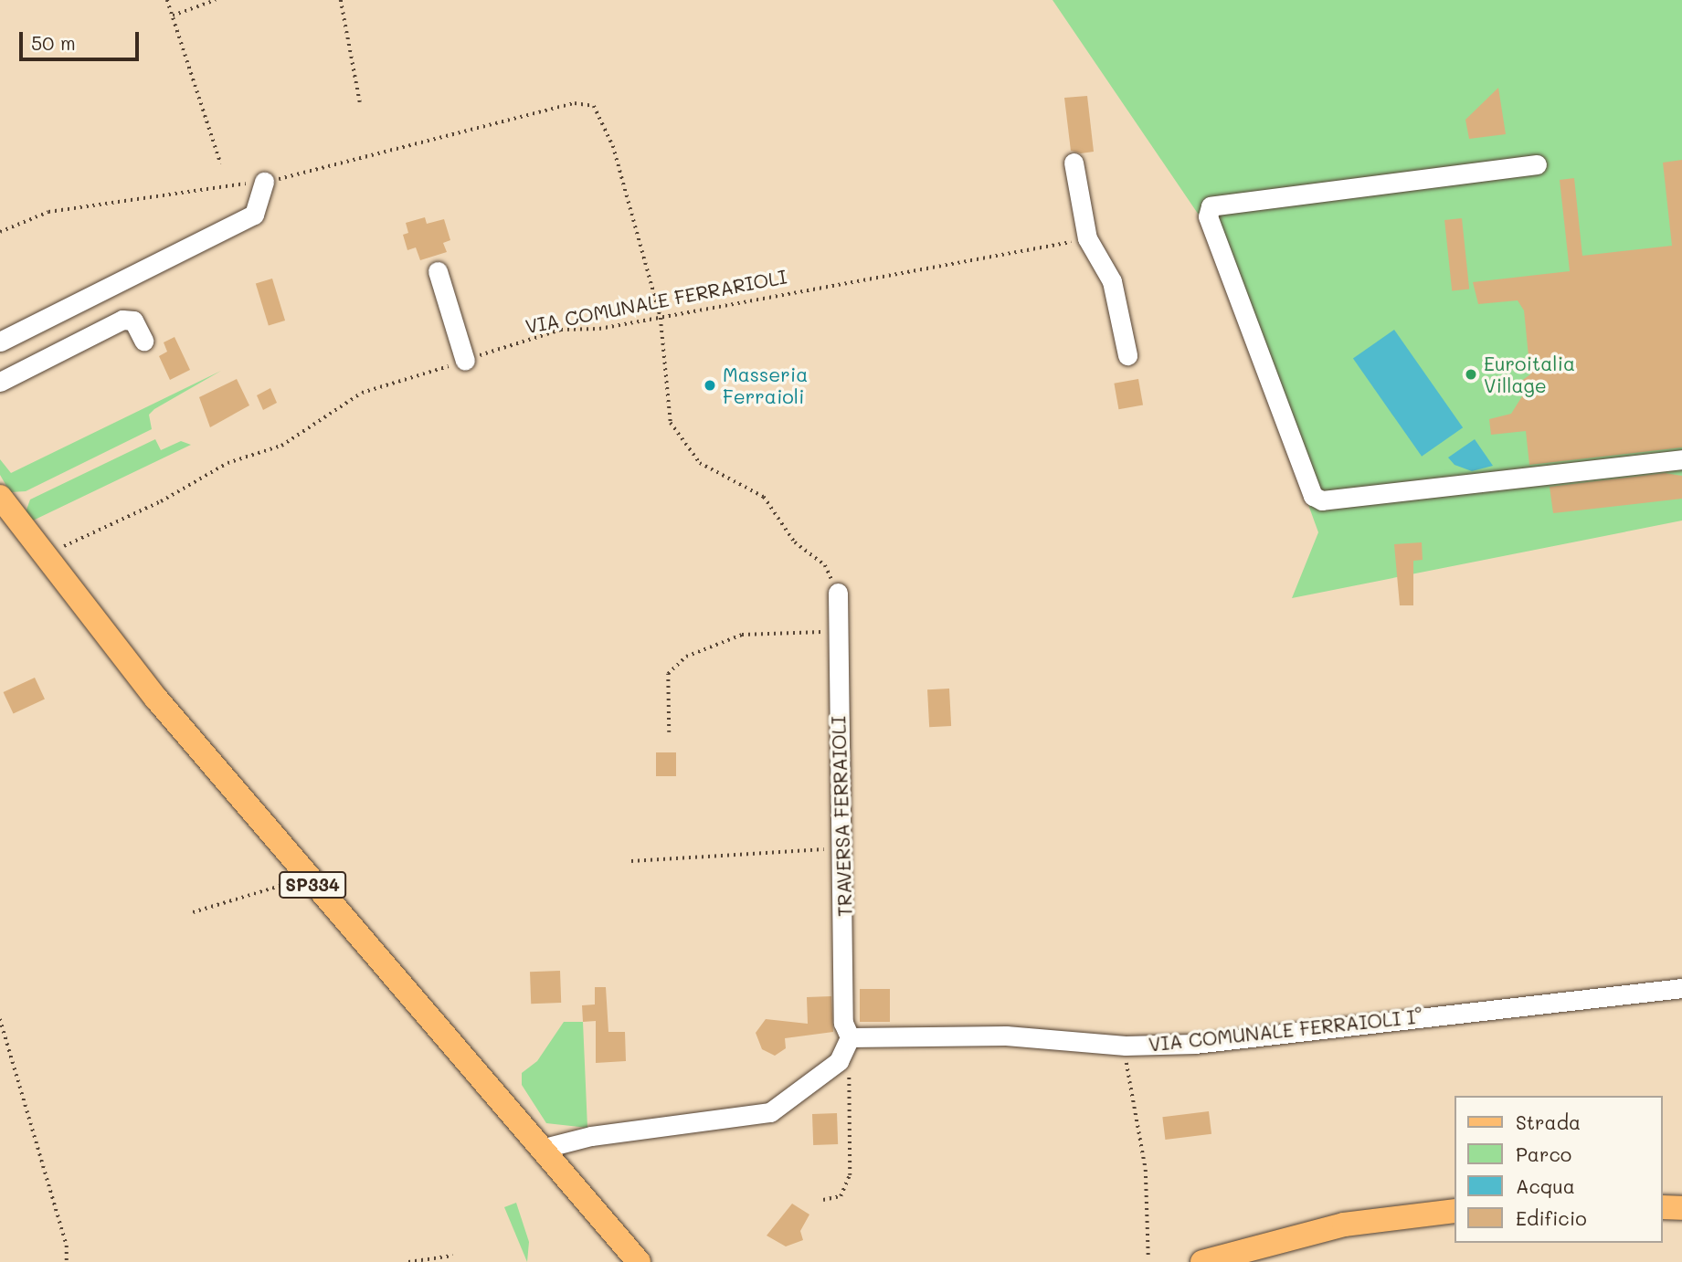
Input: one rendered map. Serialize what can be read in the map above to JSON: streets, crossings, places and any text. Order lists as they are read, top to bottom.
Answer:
{
  "streets": {
    "main road": ["SP334"],
    "street": ["TRAVERSA FERRAIOLI", "VIA COMUNALE FERRAIOLI I°"],
    "path": ["VIA COMUNALE FERRARIOLI"]
  },
  "crossings": [
    ["VIA COMUNALE FERRARIOLI", "SP334"],
    ["TRAVERSA FERRAIOLI", "VIA COMUNALE FERRAIOLI I°"]
  ],
  "places": ["Euroitalia Village", "Masseria Ferraioli"],
  "legend": [
    "Strada",
    "Parco",
    "Acqua",
    "Edificio"
  ],
  "scale_bar": "50 m"
}
